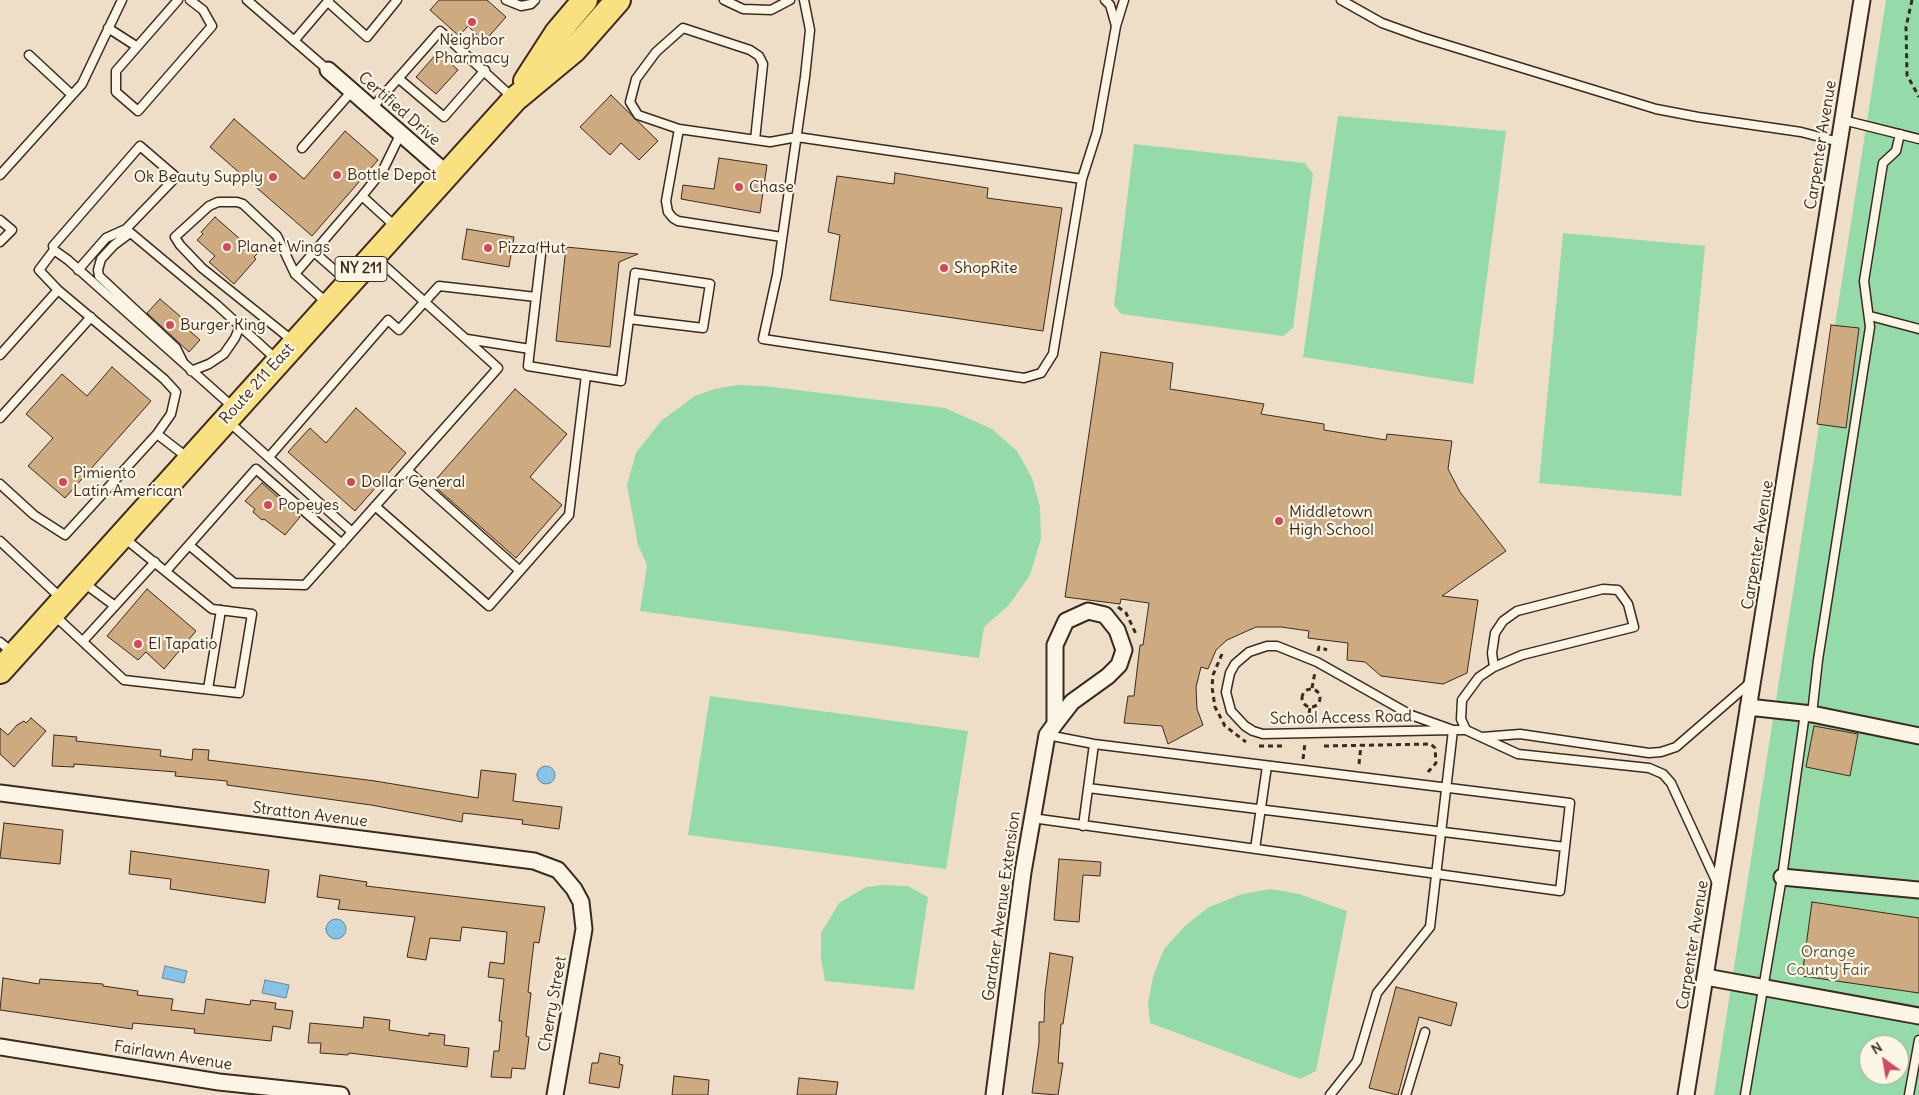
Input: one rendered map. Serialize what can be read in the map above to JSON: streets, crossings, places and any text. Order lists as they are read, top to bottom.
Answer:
{
  "streets": {
    "main road": ["NY 211", "Route 211 East"],
    "street": [
      "Certified Drive",
      "Carpenter Avenue",
      "Stratton Avenue",
      "Gardner Avenue Extension",
      "Cherry Street",
      "Fairlawn Avenue"
    ],
    "lane": ["School Access Road"]
  },
  "crossings": [
    ["Certified Drive", "Route 211 East"],
    ["Carpenter Avenue", "School Access Road"],
    ["Stratton Avenue", "Cherry Street"]
  ],
  "parks": ["Orange County Fair"],
  "places": [
    "Neighbor Pharmacy",
    "Bottle Depot",
    "Ok Beauty Supply",
    "Chase",
    "Planet Wings",
    "Pizza Hut",
    "ShopRite",
    "Burger King",
    "Pimiento Latin American",
    "Dollar General",
    "Popeyes",
    "Middletown High School",
    "El Tapatio"
  ],
  "north": "top left"
}
